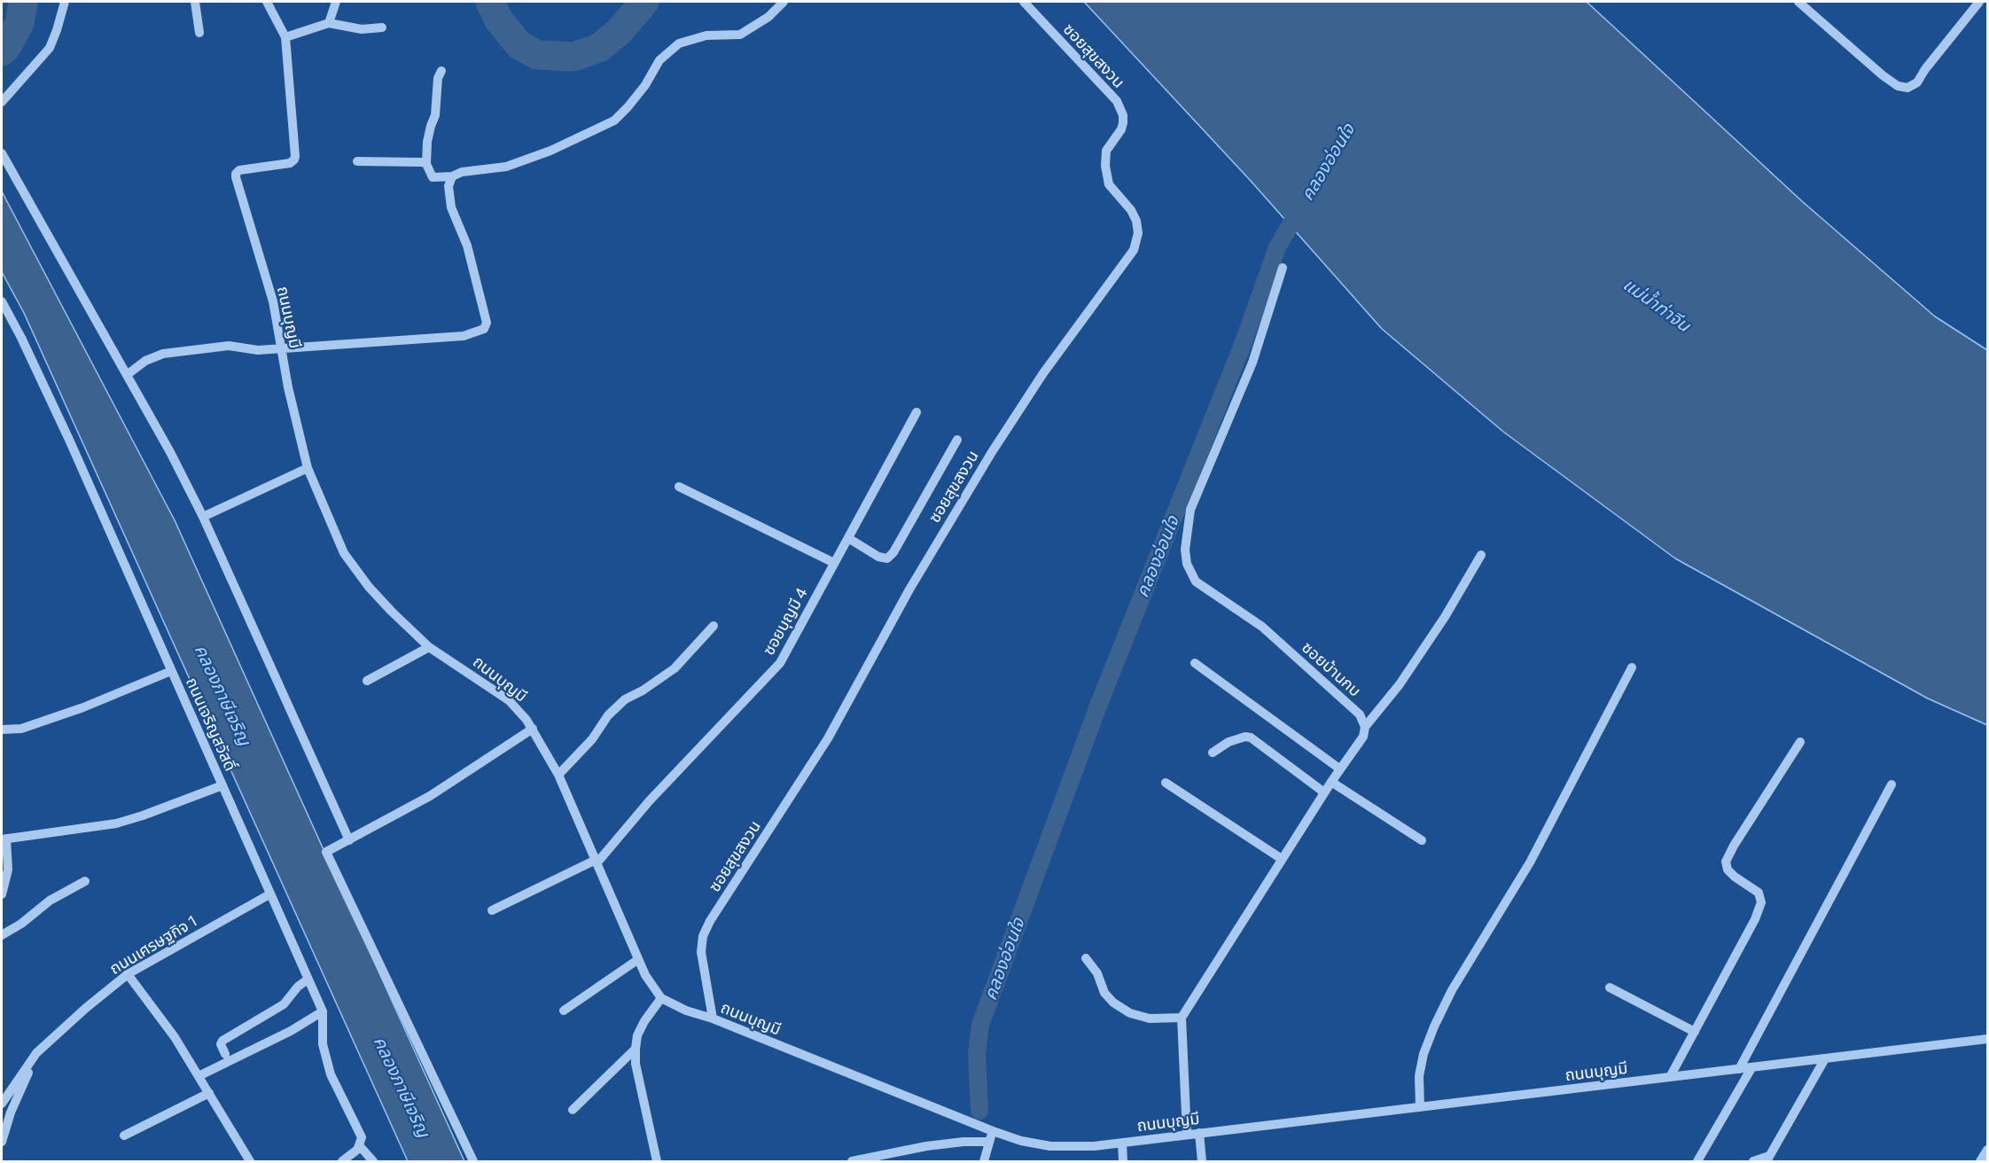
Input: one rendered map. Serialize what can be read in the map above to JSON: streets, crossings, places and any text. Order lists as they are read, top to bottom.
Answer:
{
  "streets": {
    "street": [
      "ซอยสุขสงวน",
      "ถนนบุญมี",
      "ซอยบุญมี 4",
      "ซอยบ้านกบ",
      "ถนนเจริญสวัสดิ์",
      "ถนนเศรษฐกิจ 1"
    ]
  },
  "crossings": [
    ["ซอยสุขสงวน", "ถนนบุญมี"],
    ["ถนนบุญมี", "ซอยบุญมี 4"],
    ["ถนนเจริญสวัสดิ์", "ถนนเศรษฐกิจ 1"]
  ],
  "water": ["คลองอ่อนใจ", "แม่น้ำท่าจีน", "คลองภาษีเจริญ"]
}
